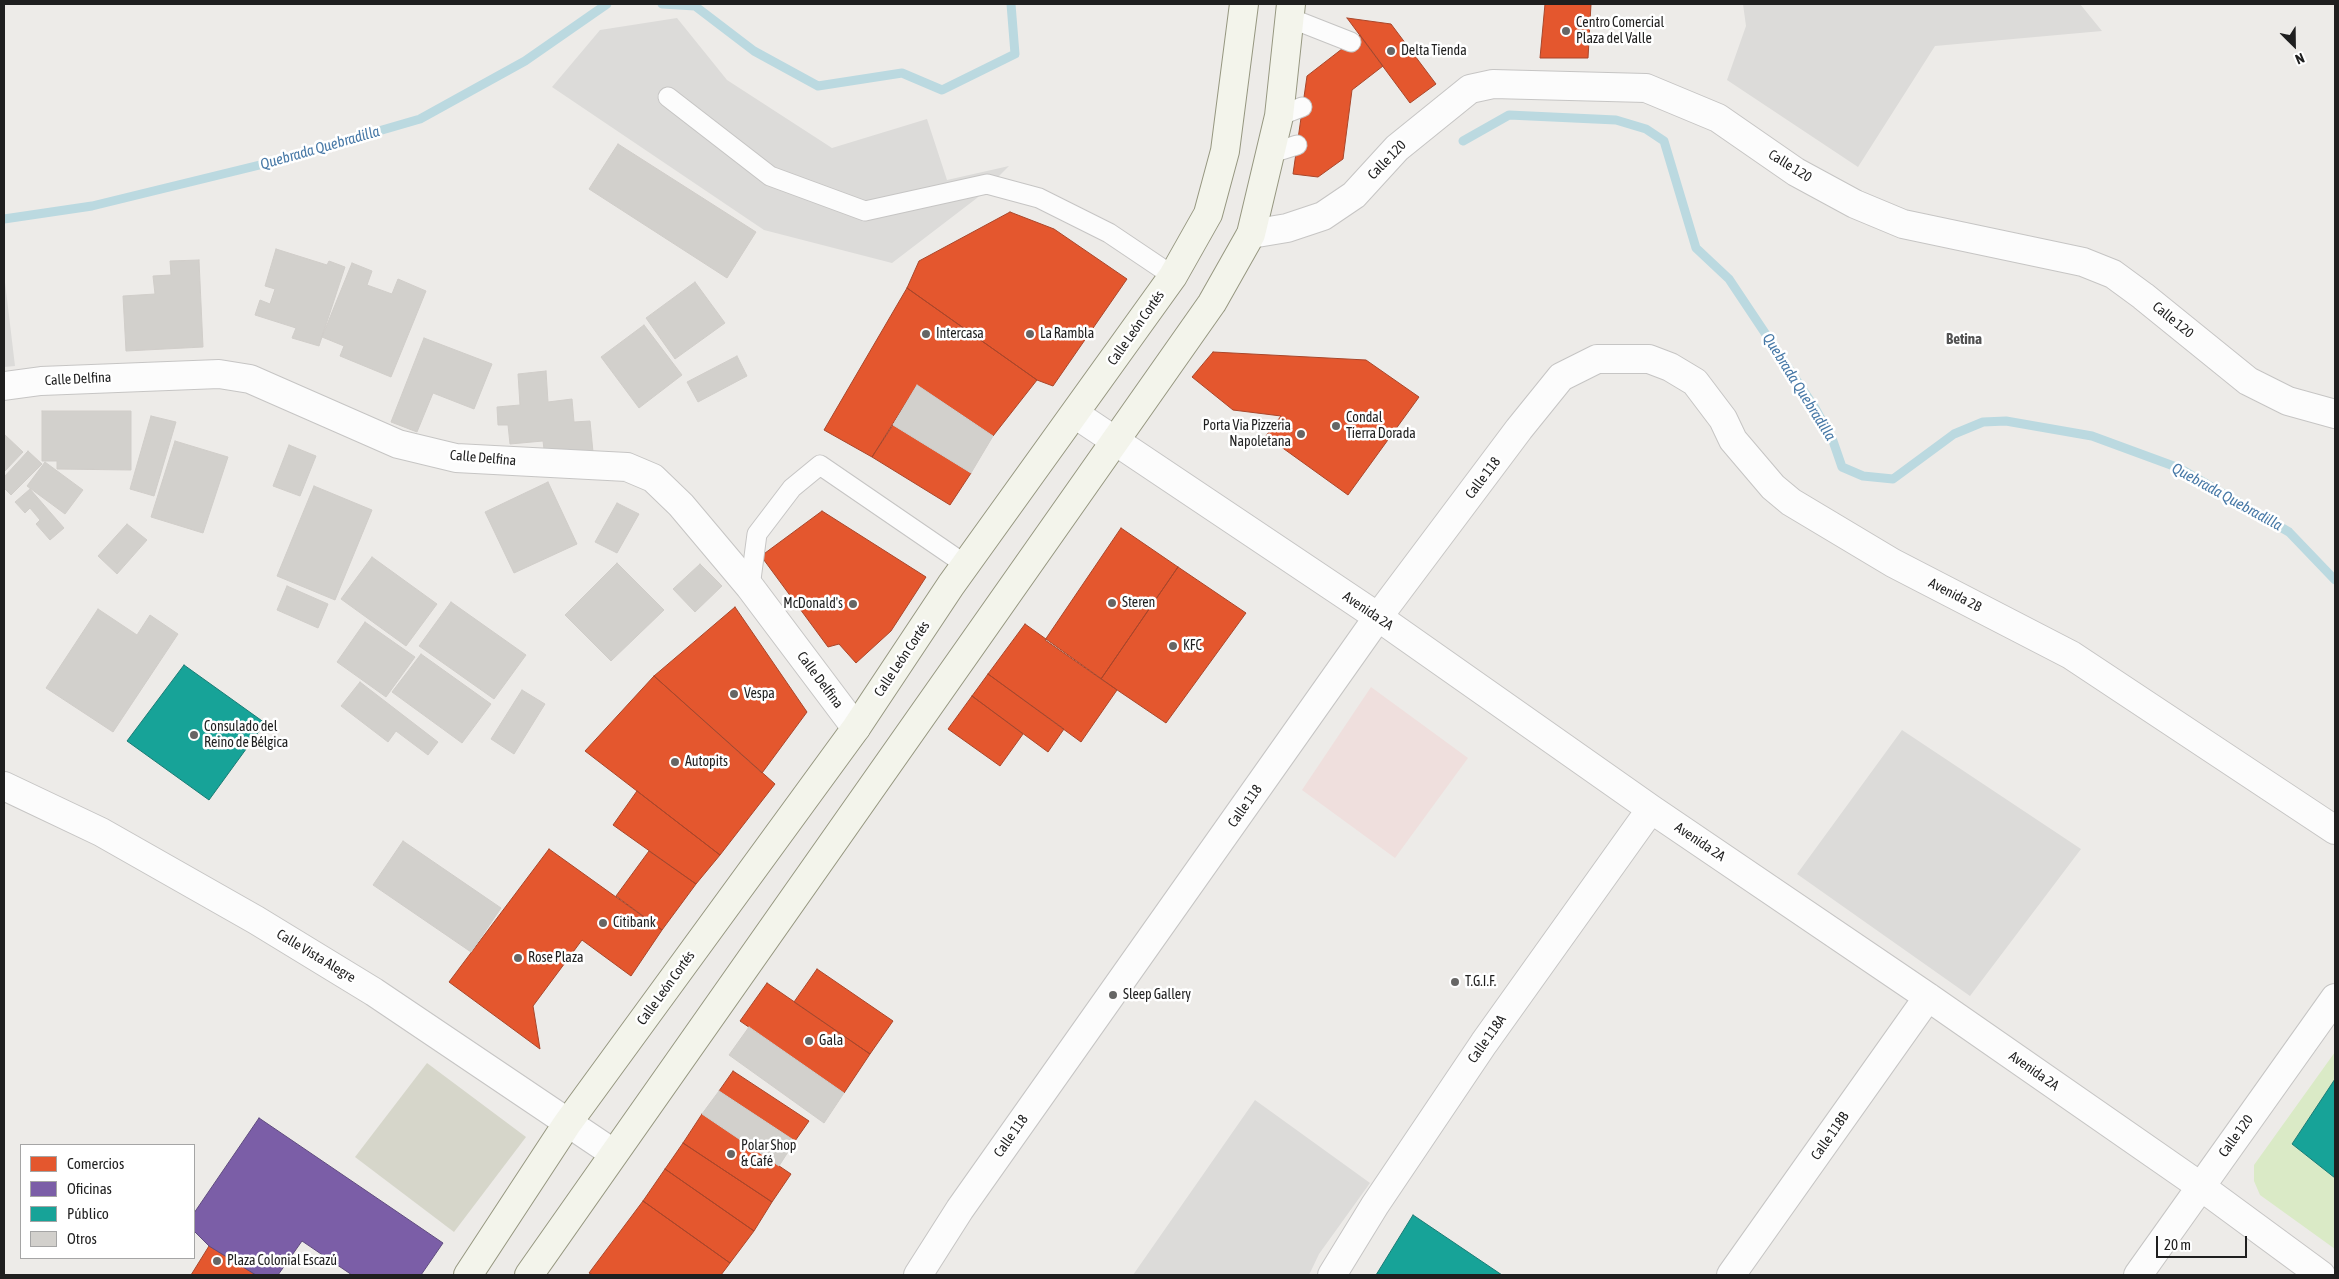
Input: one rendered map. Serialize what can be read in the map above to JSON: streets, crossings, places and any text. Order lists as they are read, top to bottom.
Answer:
{
  "streets": {
    "main road": ["Calle León Cortés"],
    "street": [
      "Calle 120",
      "Calle Delfina",
      "Calle 118",
      "Avenida 2B",
      "Avenida 2A",
      "Calle Vista Alegre",
      "Calle 118A",
      "Calle 118B"
    ]
  },
  "crossings": [
    ["Calle 120", "Avenida 2A"],
    ["Calle León Cortés", "Calle Delfina"],
    ["Calle León Cortés", "Avenida 2A"],
    ["Calle León Cortés", "Calle Vista Alegre"],
    ["Calle 118", "Avenida 2B"],
    ["Calle 118", "Avenida 2A"],
    ["Avenida 2A", "Calle 118A"],
    ["Avenida 2A", "Calle 118B"]
  ],
  "districts": ["Betina"],
  "water": ["Quebrada Quebradilla"],
  "places": [
    "Centro Comercial Plaza del Valle",
    "Delta Tienda",
    "Intercasa",
    "La Rambla",
    "Condal Tierra Dorada",
    "Porta Via Pizzeria Napoletana",
    "Steren",
    "McDonald's",
    "KFC",
    "Vespa",
    "Consulado del Reino de Bélgica",
    "Autopits",
    "Citibank",
    "Rose Plaza",
    "T.G.I.F.",
    "Sleep Gallery",
    "Gala",
    "Polar Shop & Café",
    "Plaza Colonial Escazú"
  ],
  "legend": [
    "Comercios",
    "Oficinas",
    "Público",
    "Otros"
  ],
  "scale_bar": "20 m",
  "north": "bottom right"
}
